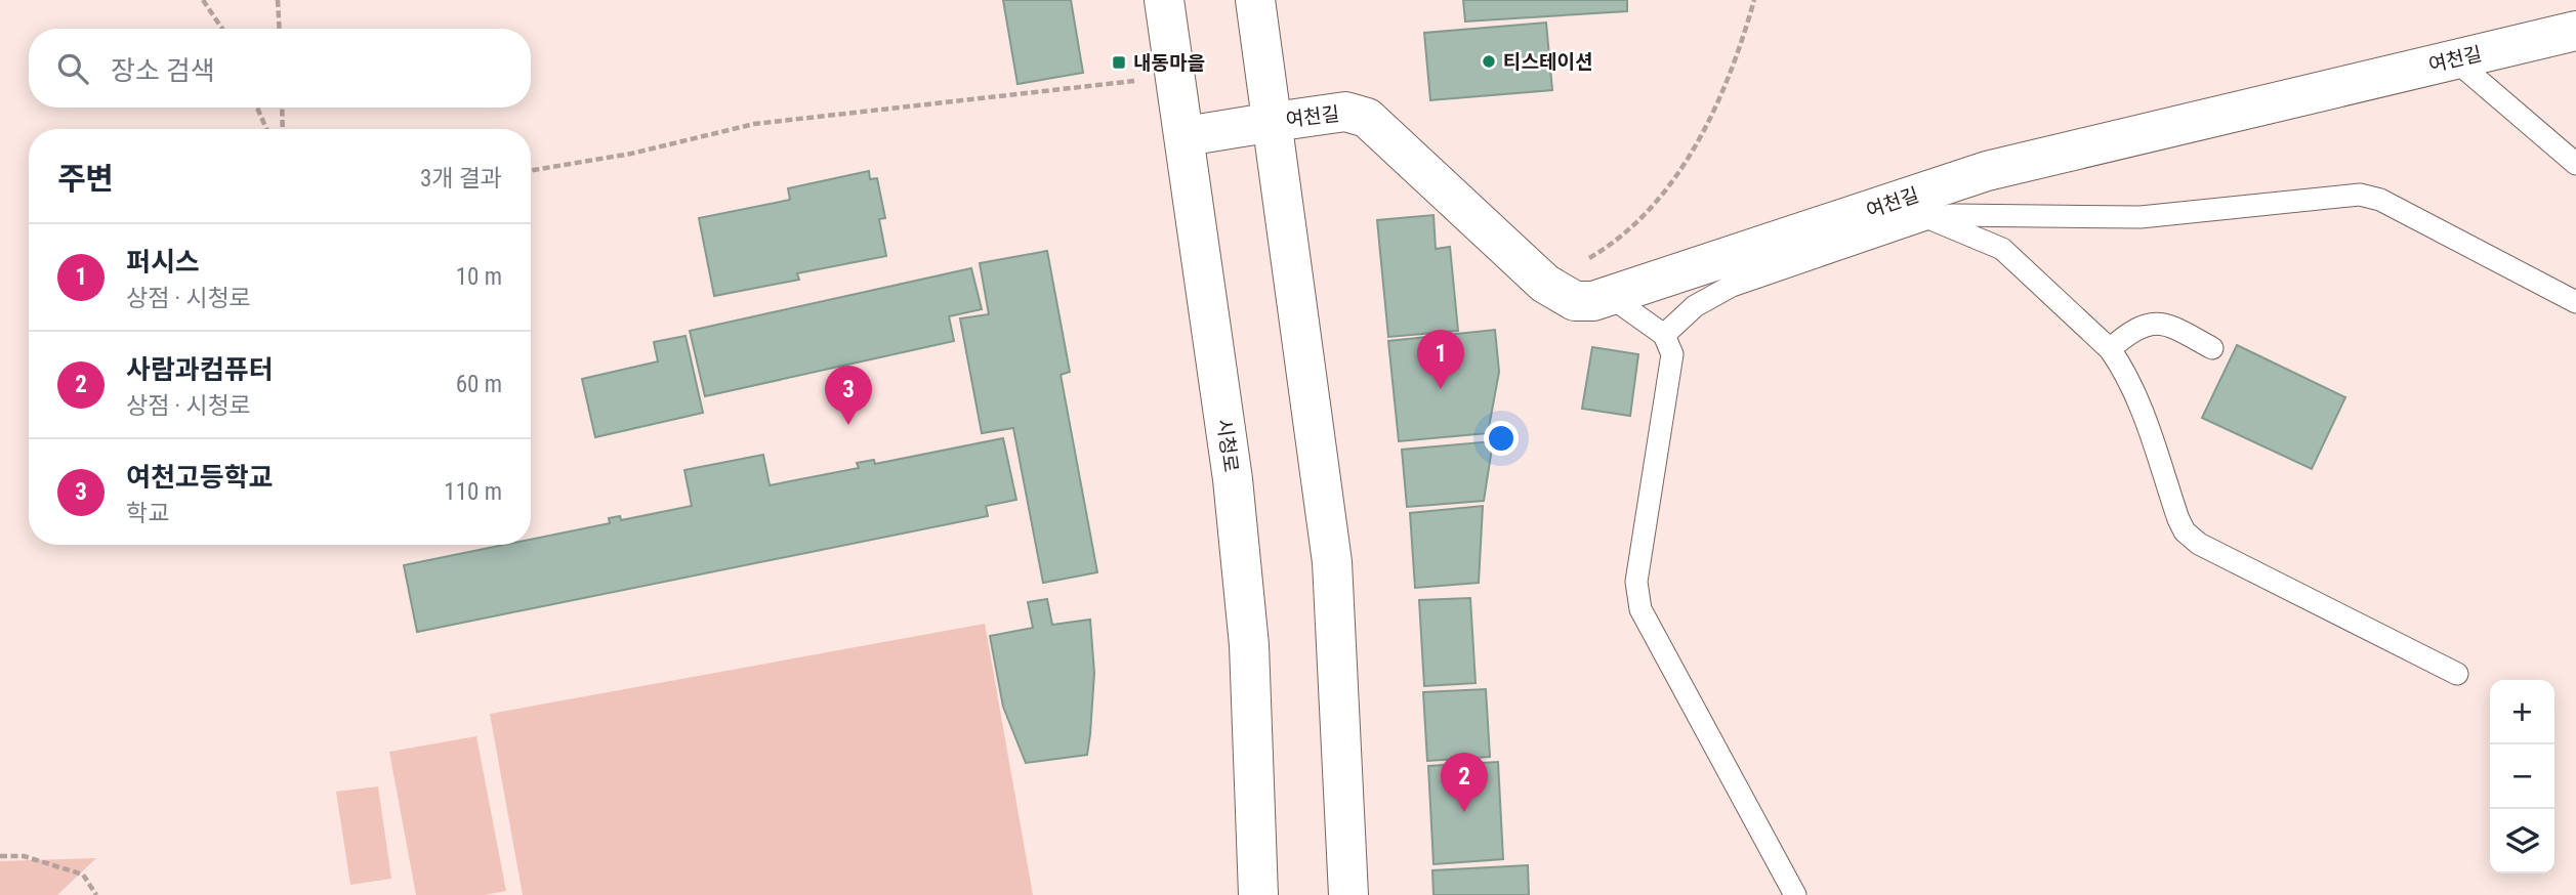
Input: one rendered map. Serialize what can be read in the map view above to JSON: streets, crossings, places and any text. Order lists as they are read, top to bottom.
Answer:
{
  "streets": {
    "street": ["여천길", "시청로"]
  },
  "crossings": [
    ["여천길", "시청로"]
  ],
  "places": {
    "other": ["티스테이션"],
    "transit": ["내동마을"]
  },
  "page": {
    "search": "장소 검색",
    "heading": ["주변", "3개 결과"],
    "list": [
      {
        "mark": "1",
        "name": "퍼시스",
        "note": "상점 · 시청로",
        "value": "10 m"
      },
      {
        "mark": "2",
        "name": "사람과컴퓨터",
        "note": "상점 · 시청로",
        "value": "60 m"
      },
      {
        "mark": "3",
        "name": "여천고등학교",
        "note": "학교",
        "value": "110 m"
      }
    ],
    "pins": ["1", "3", "2"],
    "map_buttons": ["+", "−"]
  }
}
